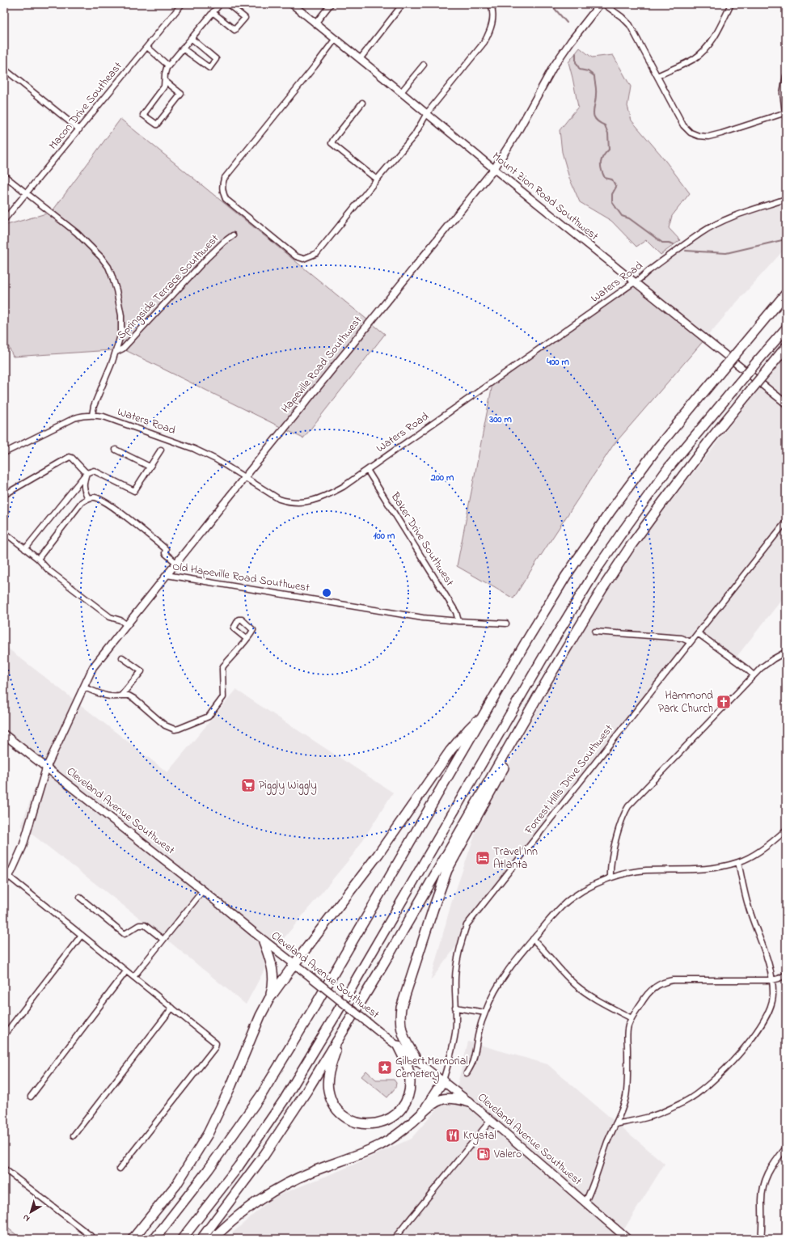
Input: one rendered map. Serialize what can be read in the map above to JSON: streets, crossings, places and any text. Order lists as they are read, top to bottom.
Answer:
{
  "streets": {
    "main road": ["Cleveland Avenue Southwest"],
    "street": [
      "Macon Drive Southeast",
      "Mount Zion Road Southwest",
      "Waters Road",
      "Springside Terrace Southwest",
      "Hapeville Road Southwest",
      "Baker Drive Southwest",
      "Old Hapeville Road Southwest",
      "Forrest Hills Drive Southwest"
    ]
  },
  "crossings": [
    ["Mount Zion Road Southwest", "Waters Road"],
    ["Mount Zion Road Southwest", "Hapeville Road Southwest"],
    ["Waters Road", "Hapeville Road Southwest"],
    ["Waters Road", "Baker Drive Southwest"],
    ["Hapeville Road Southwest", "Old Hapeville Road Southwest"],
    ["Baker Drive Southwest", "Old Hapeville Road Southwest"],
    ["Old Hapeville Road Southwest", "Cleveland Avenue Southwest"],
    ["Forrest Hills Drive Southwest", "Cleveland Avenue Southwest"]
  ],
  "places": {
    "church": ["Hammond Park Church"],
    "supermarket": ["Piggly Wiggly"],
    "hotel": ["Travel Inn Atlanta"],
    "place": ["Gilbert Memorial Cemetery"],
    "restaurant": ["Krystal"],
    "fuel station": ["Valero"]
  },
  "north": "bottom left",
  "rings": [
    "400 m",
    "300 m",
    "200 m",
    "100 m"
  ]
}
